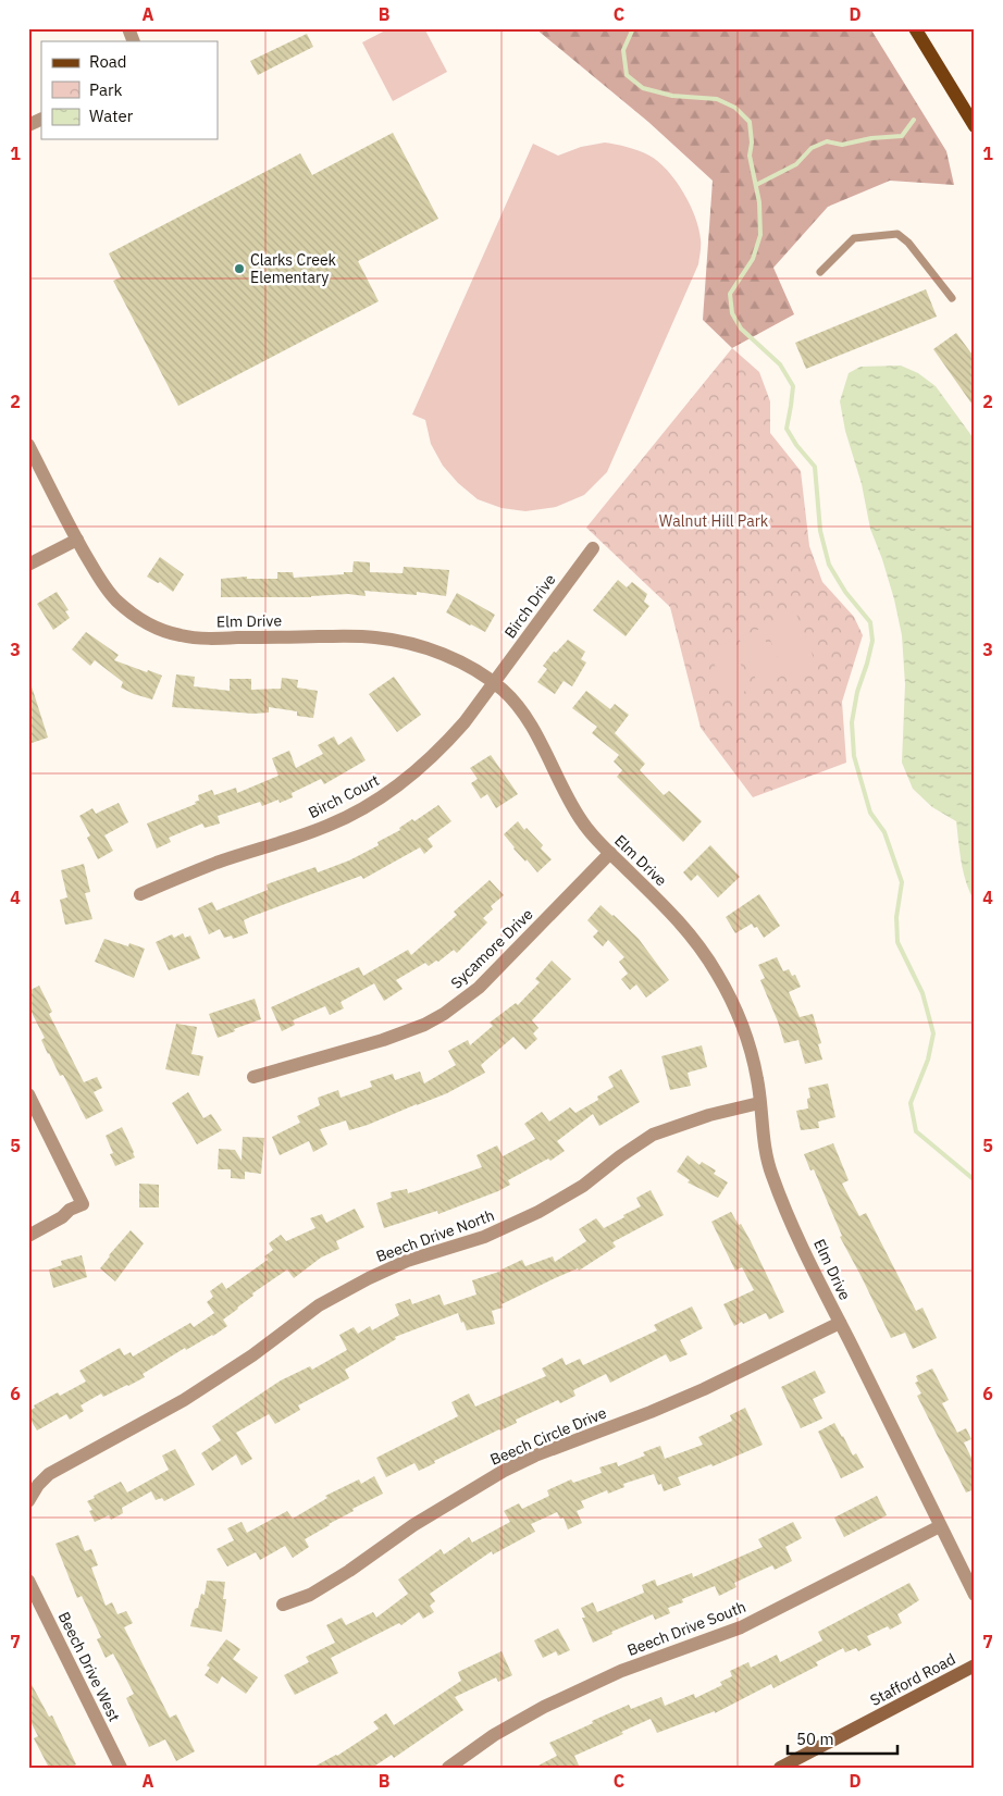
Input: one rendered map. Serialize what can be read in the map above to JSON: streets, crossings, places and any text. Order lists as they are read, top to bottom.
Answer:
{
  "streets": {
    "street": [
      "Birch Drive",
      "Elm Drive",
      "Birch Court",
      "Sycamore Drive",
      "Beech Drive North",
      "Beech Circle Drive",
      "Beech Drive South",
      "Beech Drive West",
      "Stafford Road"
    ]
  },
  "crossings": [
    ["Birch Drive", "Elm Drive"],
    ["Birch Drive", "Birch Court"],
    ["Elm Drive", "Birch Court"],
    ["Elm Drive", "Sycamore Drive"],
    ["Elm Drive", "Beech Drive North"],
    ["Elm Drive", "Beech Circle Drive"],
    ["Elm Drive", "Beech Drive South"]
  ],
  "parks": ["Walnut Hill Park"],
  "places": ["Clarks Creek Elementary"],
  "legend": ["Road", "Park", "Water"],
  "scale_bar": "50 m",
  "grid": {
    "columns": [
      "A",
      "B",
      "C",
      "D"
    ],
    "rows": [
      "1",
      "2",
      "3",
      "4",
      "5",
      "6",
      "7"
    ]
  }
}
